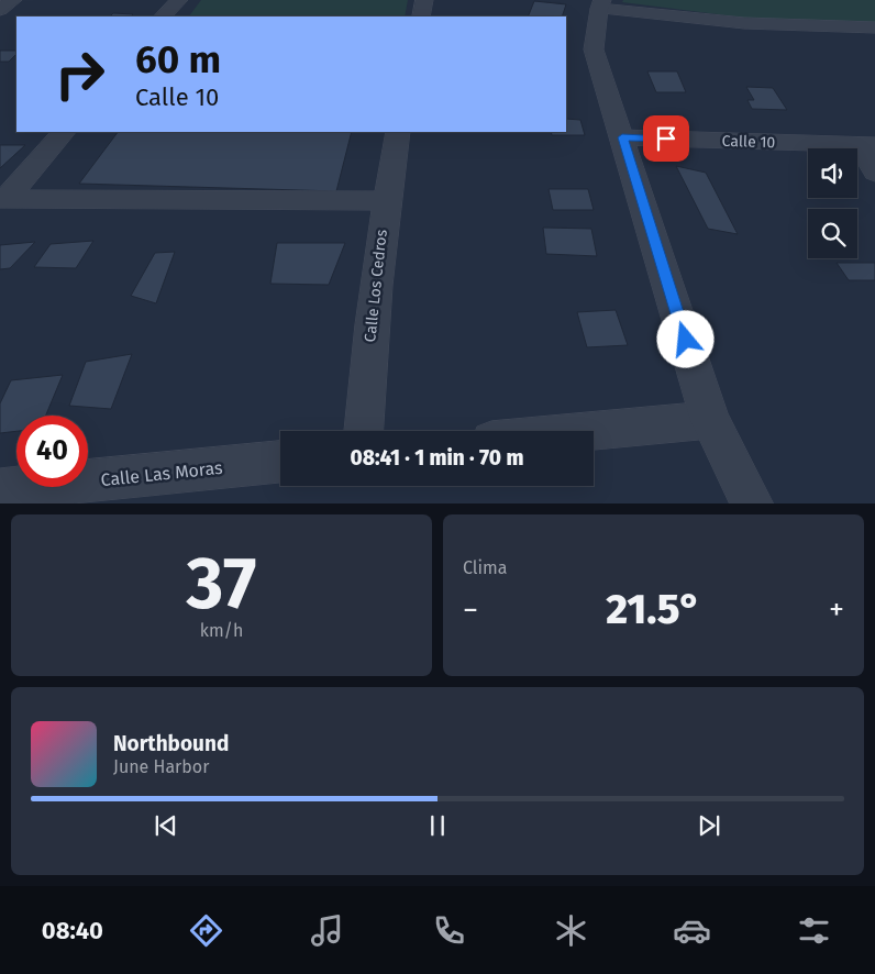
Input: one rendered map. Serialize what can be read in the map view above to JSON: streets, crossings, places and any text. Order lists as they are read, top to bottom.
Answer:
{
  "streets": {
    "street": ["Calle 10", "Calle Los Cedros", "Calle Las Moras"]
  },
  "page": {
    "turn": ["60 m", "Calle 10"],
    "limit": "40",
    "trip": "08:41 · 1 min · 70 m",
    "tile": [
      ["37", "km/h"],
      "Clima"
    ],
    "heat": ["−", "21.5°", "+"],
    "song": ["Northbound", "June Harbor"],
    "tabs": "08:40"
  }
}
